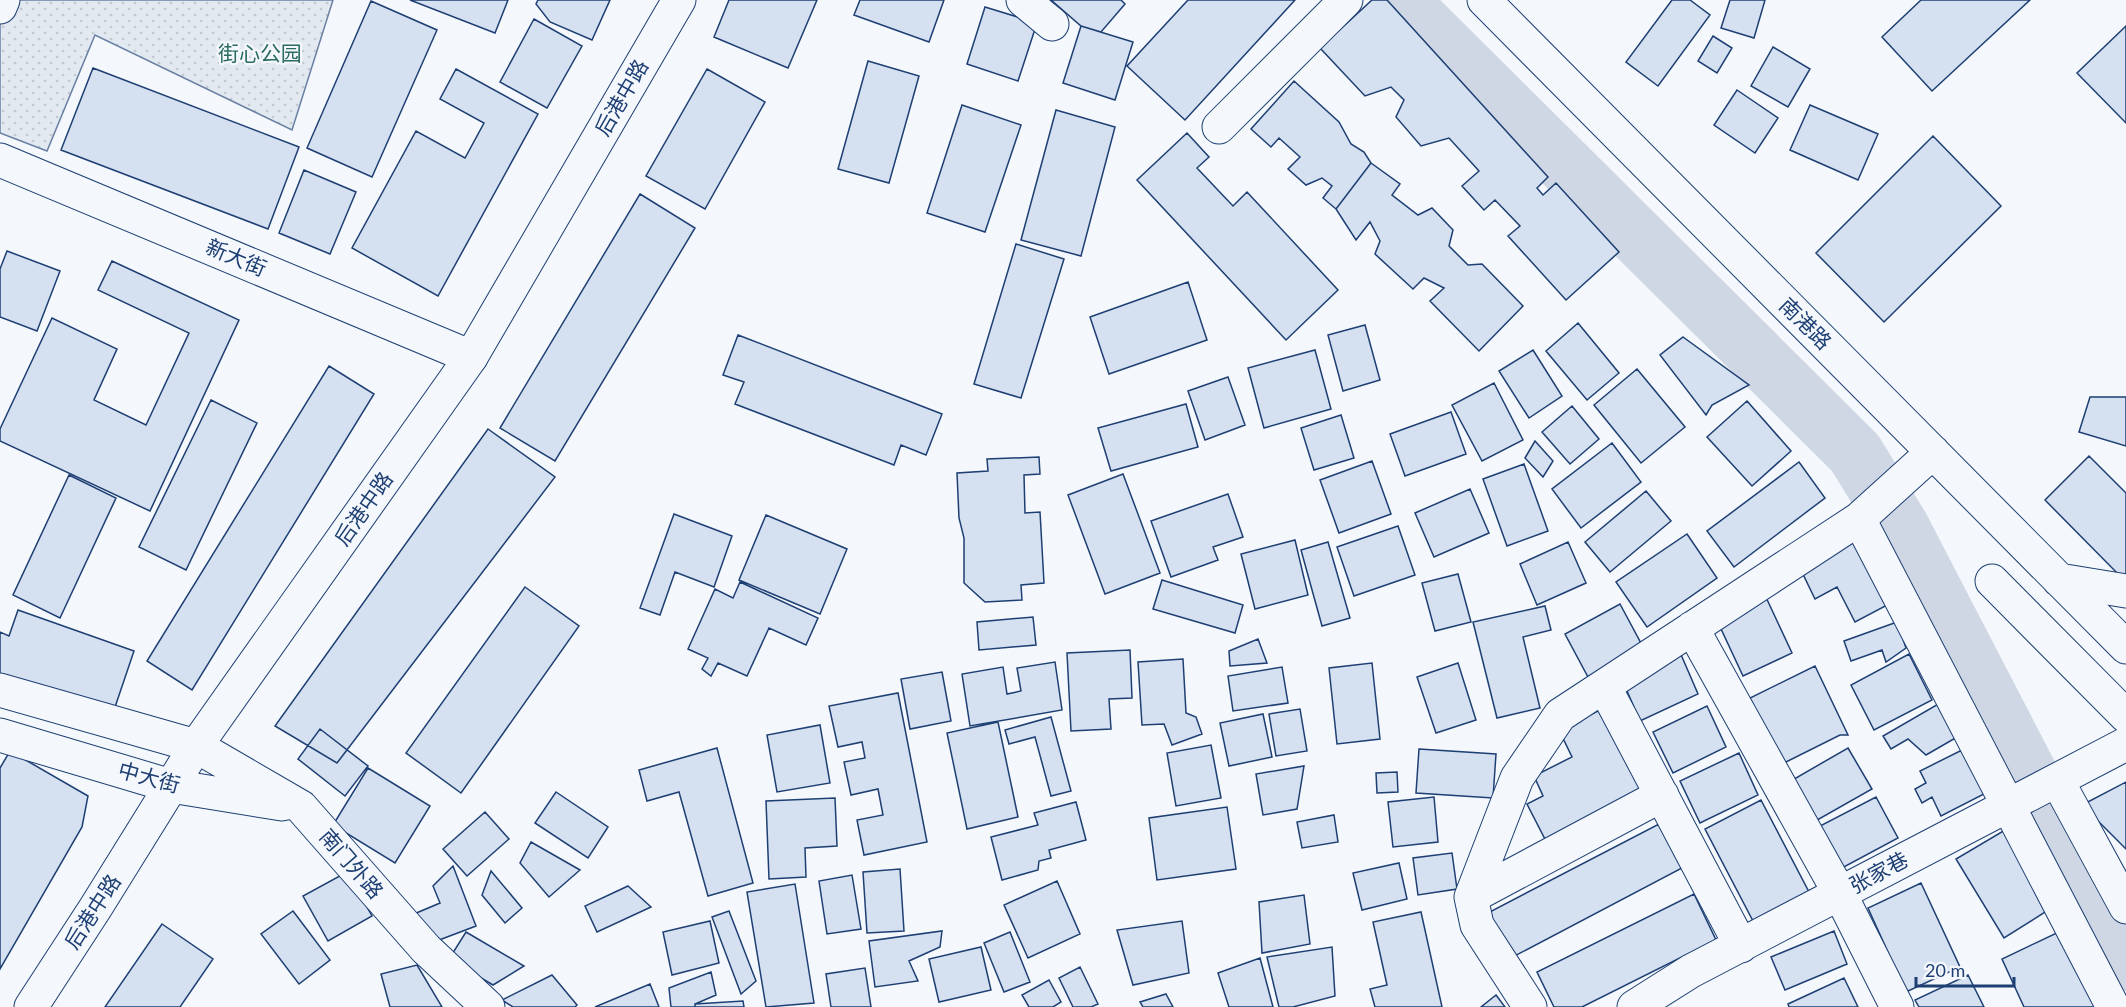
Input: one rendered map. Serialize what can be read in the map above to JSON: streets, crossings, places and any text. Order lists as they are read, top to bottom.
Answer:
{
  "streets": {
    "street": [
      "后港中路",
      "新大街",
      "南港路",
      "中大街",
      "南门外路",
      "张家巷"
    ]
  },
  "crossings": [
    ["后港中路", "新大街"],
    ["后港中路", "中大街"],
    ["后港中路", "南门外路"],
    ["中大街", "南门外路"]
  ],
  "parks": ["街心公园"],
  "scale_bar": "20 m"
}
